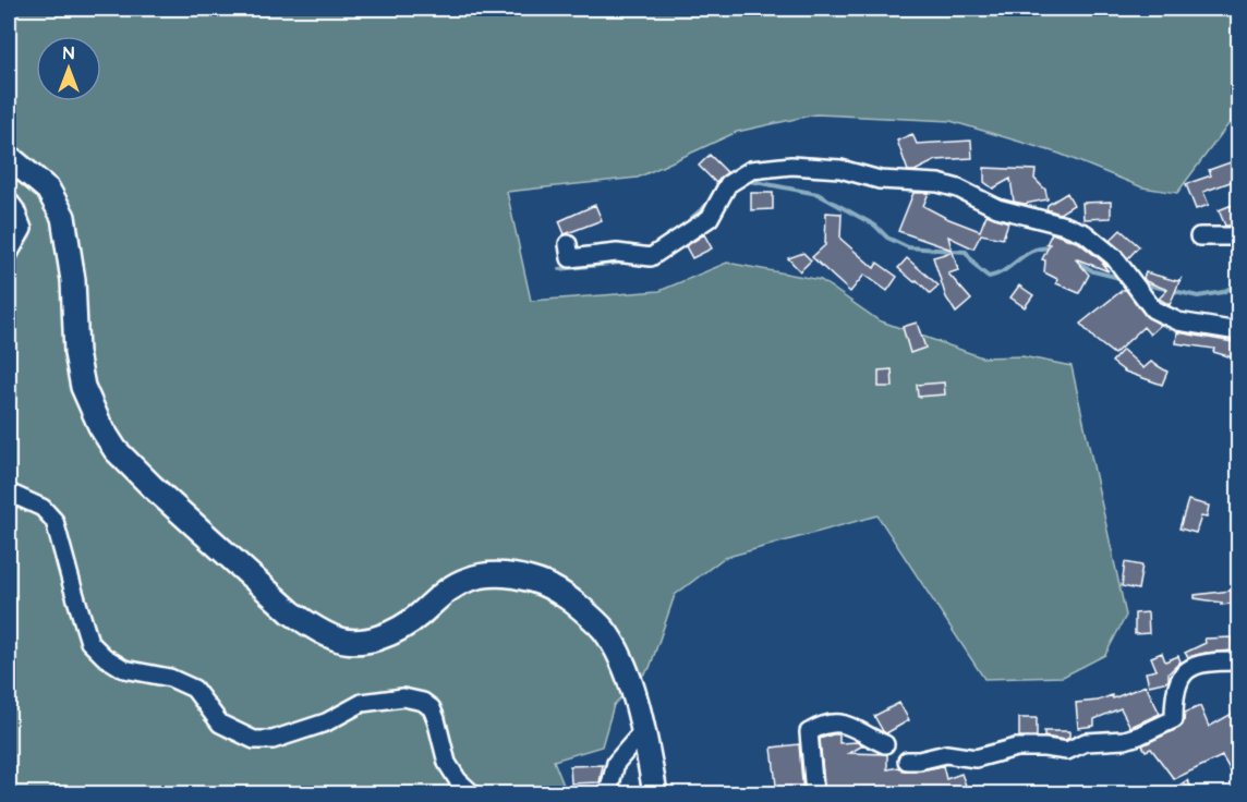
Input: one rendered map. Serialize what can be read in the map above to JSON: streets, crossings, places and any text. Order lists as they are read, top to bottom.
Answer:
{
  "north": "top"
}
